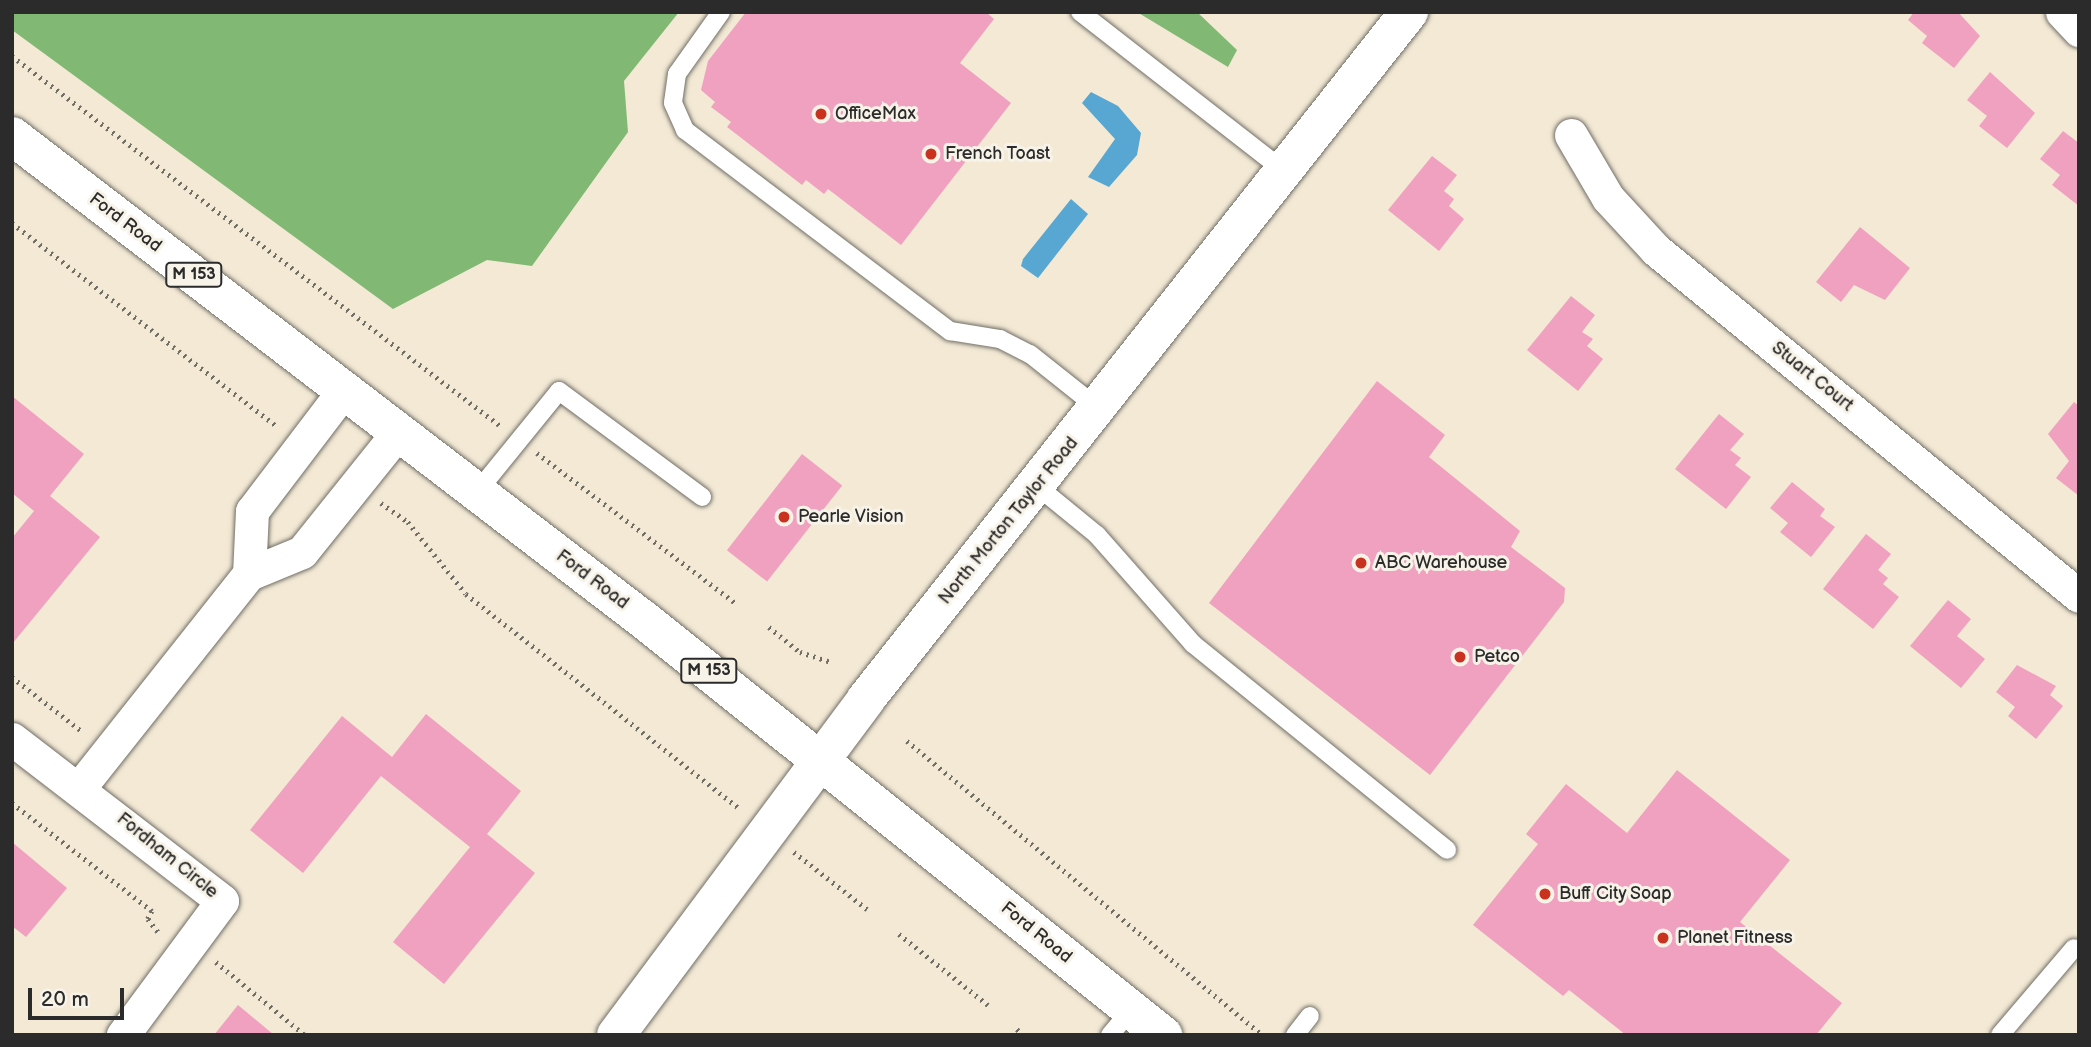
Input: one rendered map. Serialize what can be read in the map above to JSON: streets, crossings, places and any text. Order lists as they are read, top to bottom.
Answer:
{
  "streets": {
    "main road": ["Ford Road", "M 153", "North Morton Taylor Road"],
    "street": ["Stuart Court", "Fordham Circle"]
  },
  "crossings": [
    ["Ford Road", "North Morton Taylor Road"]
  ],
  "places": [
    "OfficeMax",
    "French Toast",
    "Pearle Vision",
    "ABC Warehouse",
    "Petco",
    "Buff City Soap",
    "Planet Fitness"
  ],
  "scale_bar": "20 m"
}
